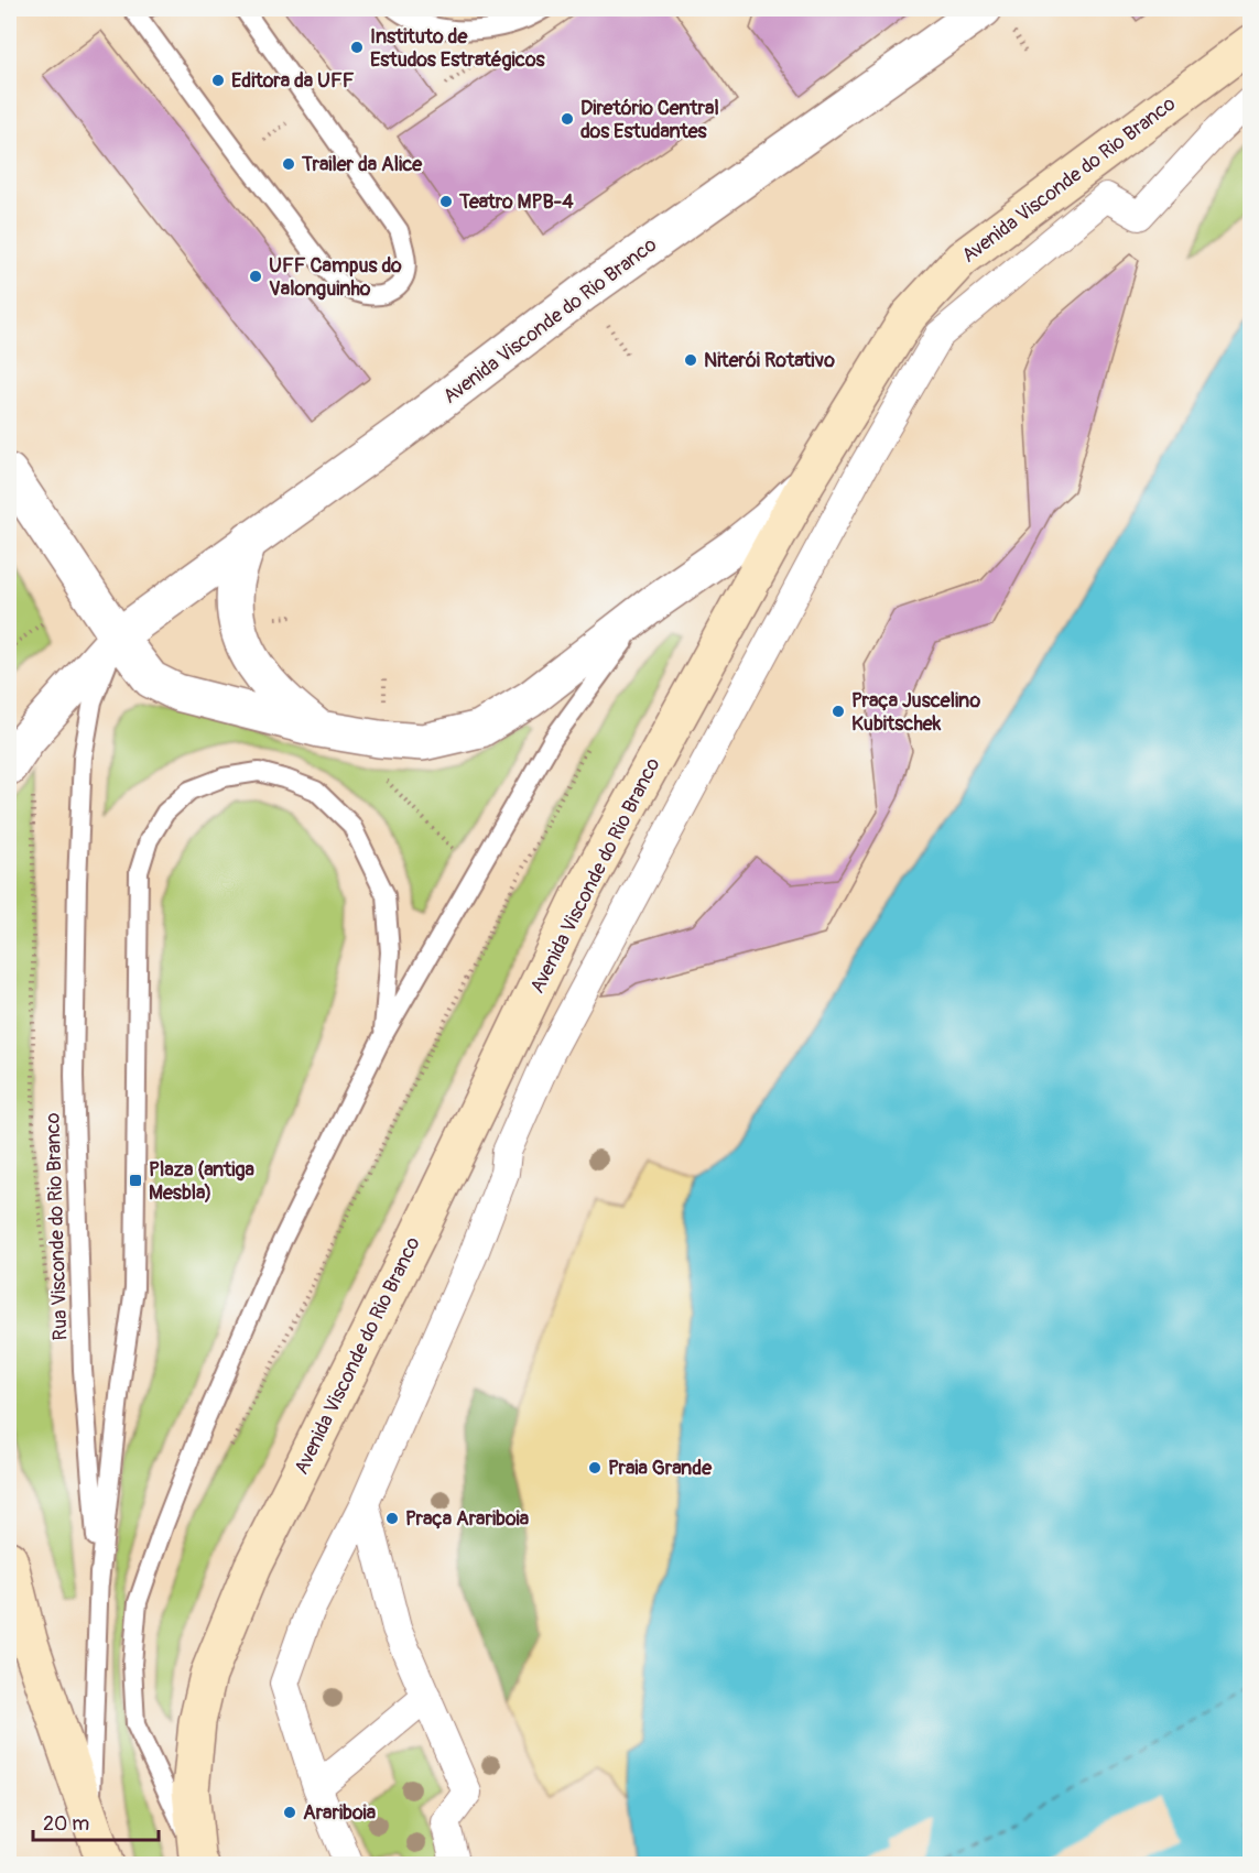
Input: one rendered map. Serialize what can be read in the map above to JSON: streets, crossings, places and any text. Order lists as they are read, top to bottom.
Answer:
{
  "streets": {
    "main road": ["Avenida Visconde do Rio Branco"],
    "lane": ["Rua Visconde do Rio Branco"]
  },
  "crossings": [
    ["Avenida Visconde do Rio Branco", "Rua Visconde do Rio Branco"]
  ],
  "places": {
    "other": [
      "Instituto de Estudos Estratégicos",
      "Editora da UFF",
      "Diretório Central dos Estudantes",
      "Trailer da Alice",
      "Teatro MPB-4",
      "UFF Campus do Valonguinho",
      "Niterói Rotativo",
      "Praça Juscelino Kubitschek",
      "Praia Grande",
      "Praça Arariboia",
      "Arariboia"
    ],
    "transit": ["Plaza (antiga Mesbla)"]
  },
  "scale_bar": "20 m"
}
